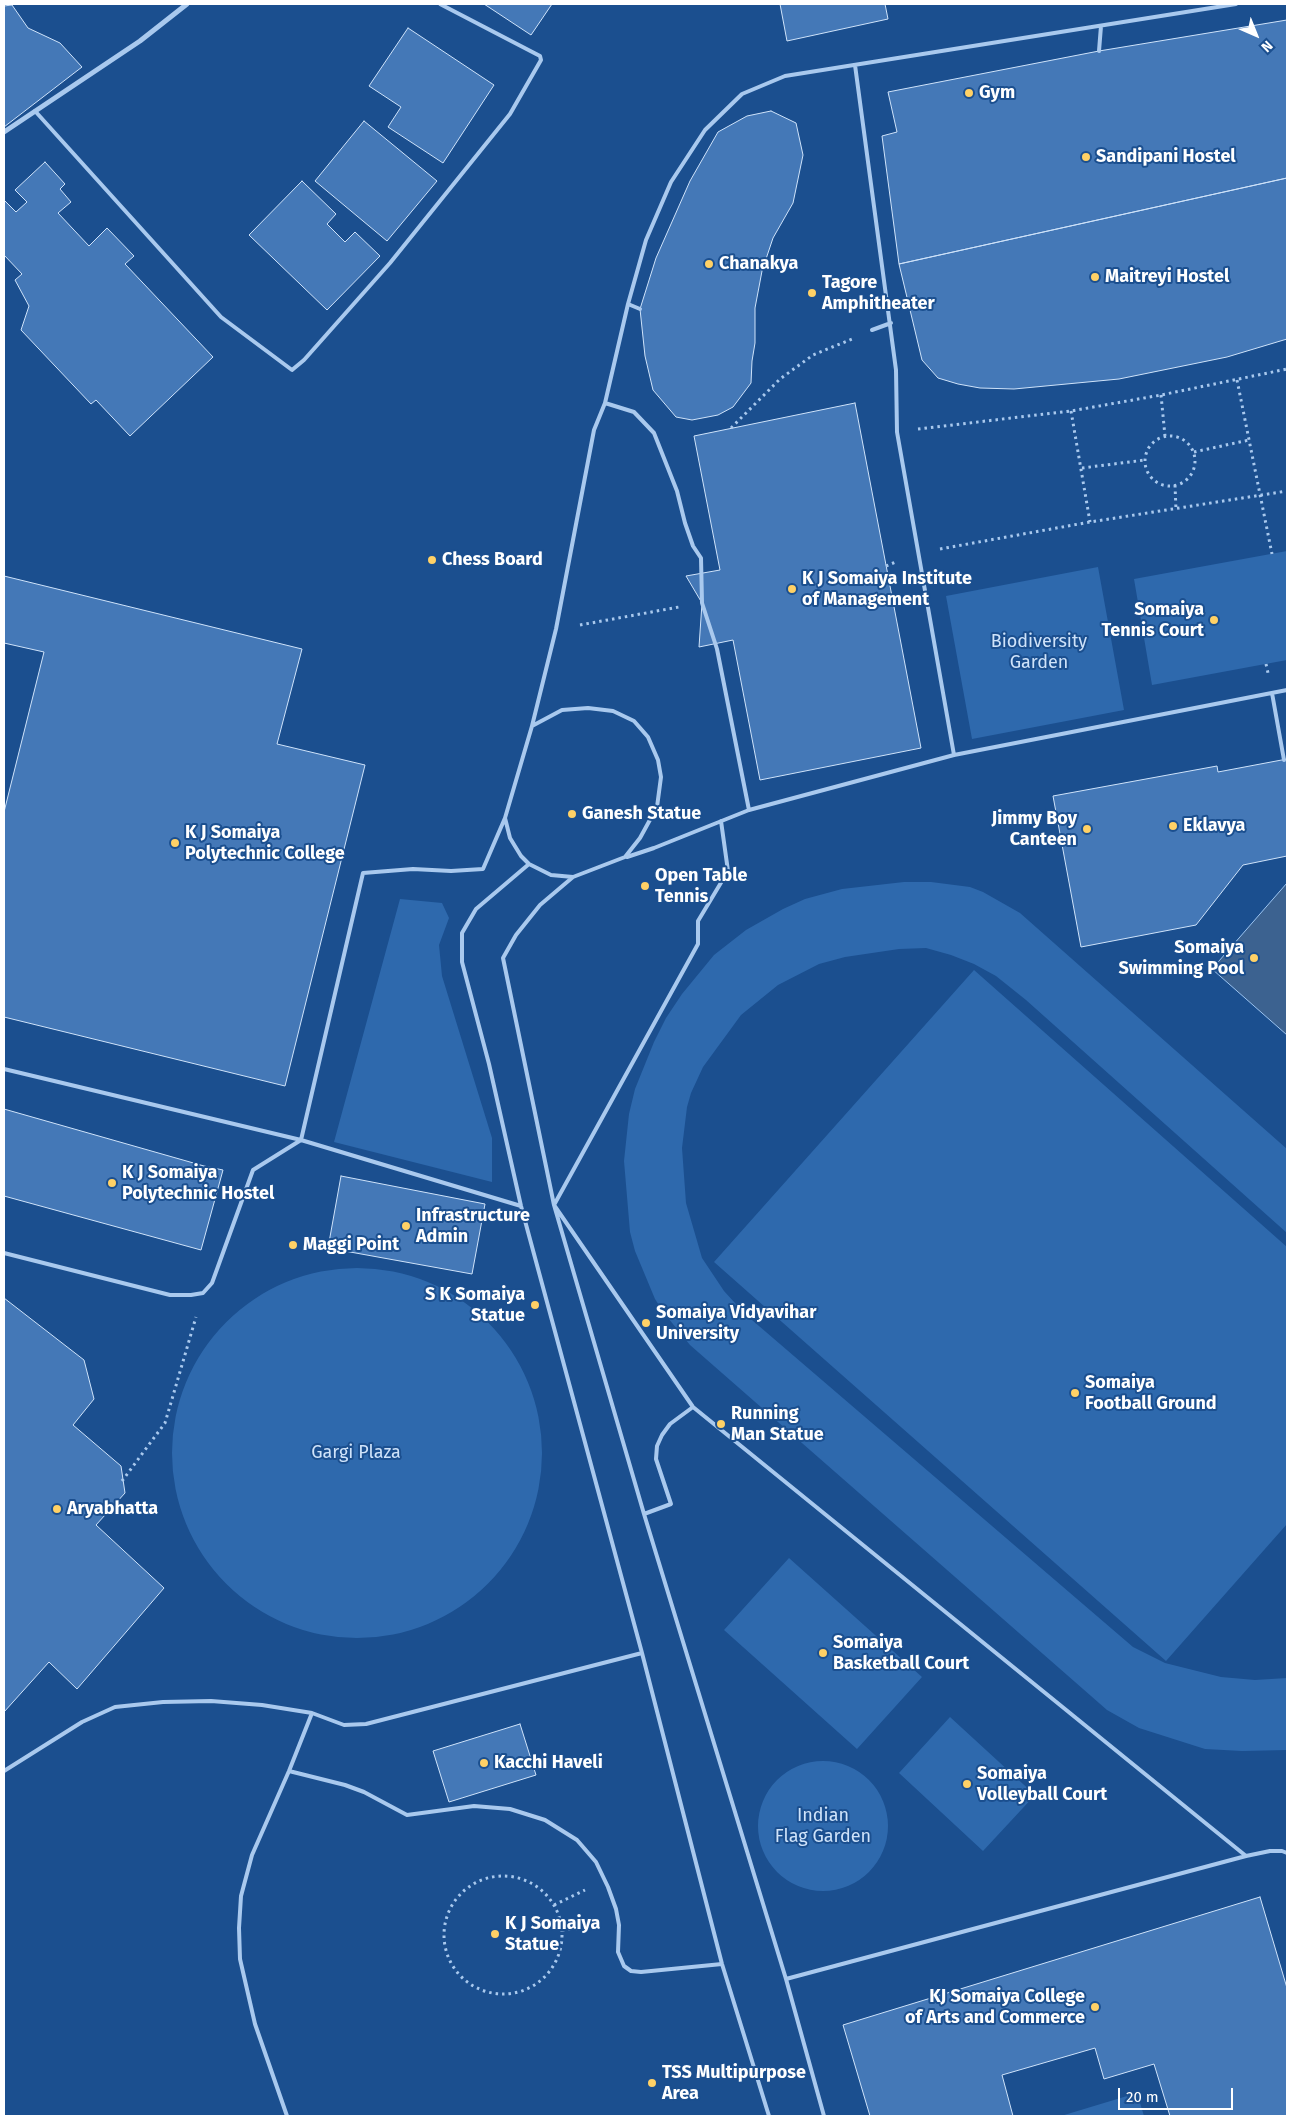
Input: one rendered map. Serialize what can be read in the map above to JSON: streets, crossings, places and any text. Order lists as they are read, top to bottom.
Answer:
{
  "parks": ["Biodiversity Garden", "Gargi Plaza", "Indian Flag Garden"],
  "places": [
    "Gym",
    "Sandipani Hostel",
    "Chanakya",
    "Maitreyi Hostel",
    "Tagore Amphitheater",
    "Chess Board",
    "K J Somaiya Institute of Management",
    "Somaiya Tennis Court",
    "Ganesh Statue",
    "Eklavya",
    "Jimmy Boy Canteen",
    "K J Somaiya Polytechnic College",
    "Open Table Tennis",
    "Somaiya Swimming Pool",
    "K J Somaiya Polytechnic Hostel",
    "Infrastructure Admin",
    "Maggi Point",
    "S K Somaiya Statue",
    "Somaiya Vidyavihar University",
    "Somaiya Football Ground",
    "Running Man Statue",
    "Aryabhatta",
    "Somaiya Basketball Court",
    "Kacchi Haveli",
    "Somaiya Volleyball Court",
    "K J Somaiya Statue",
    "KJ Somaiya College of Arts and Commerce",
    "TSS Multipurpose Area"
  ],
  "scale_bar": "20 m",
  "north": "bottom right"
}
